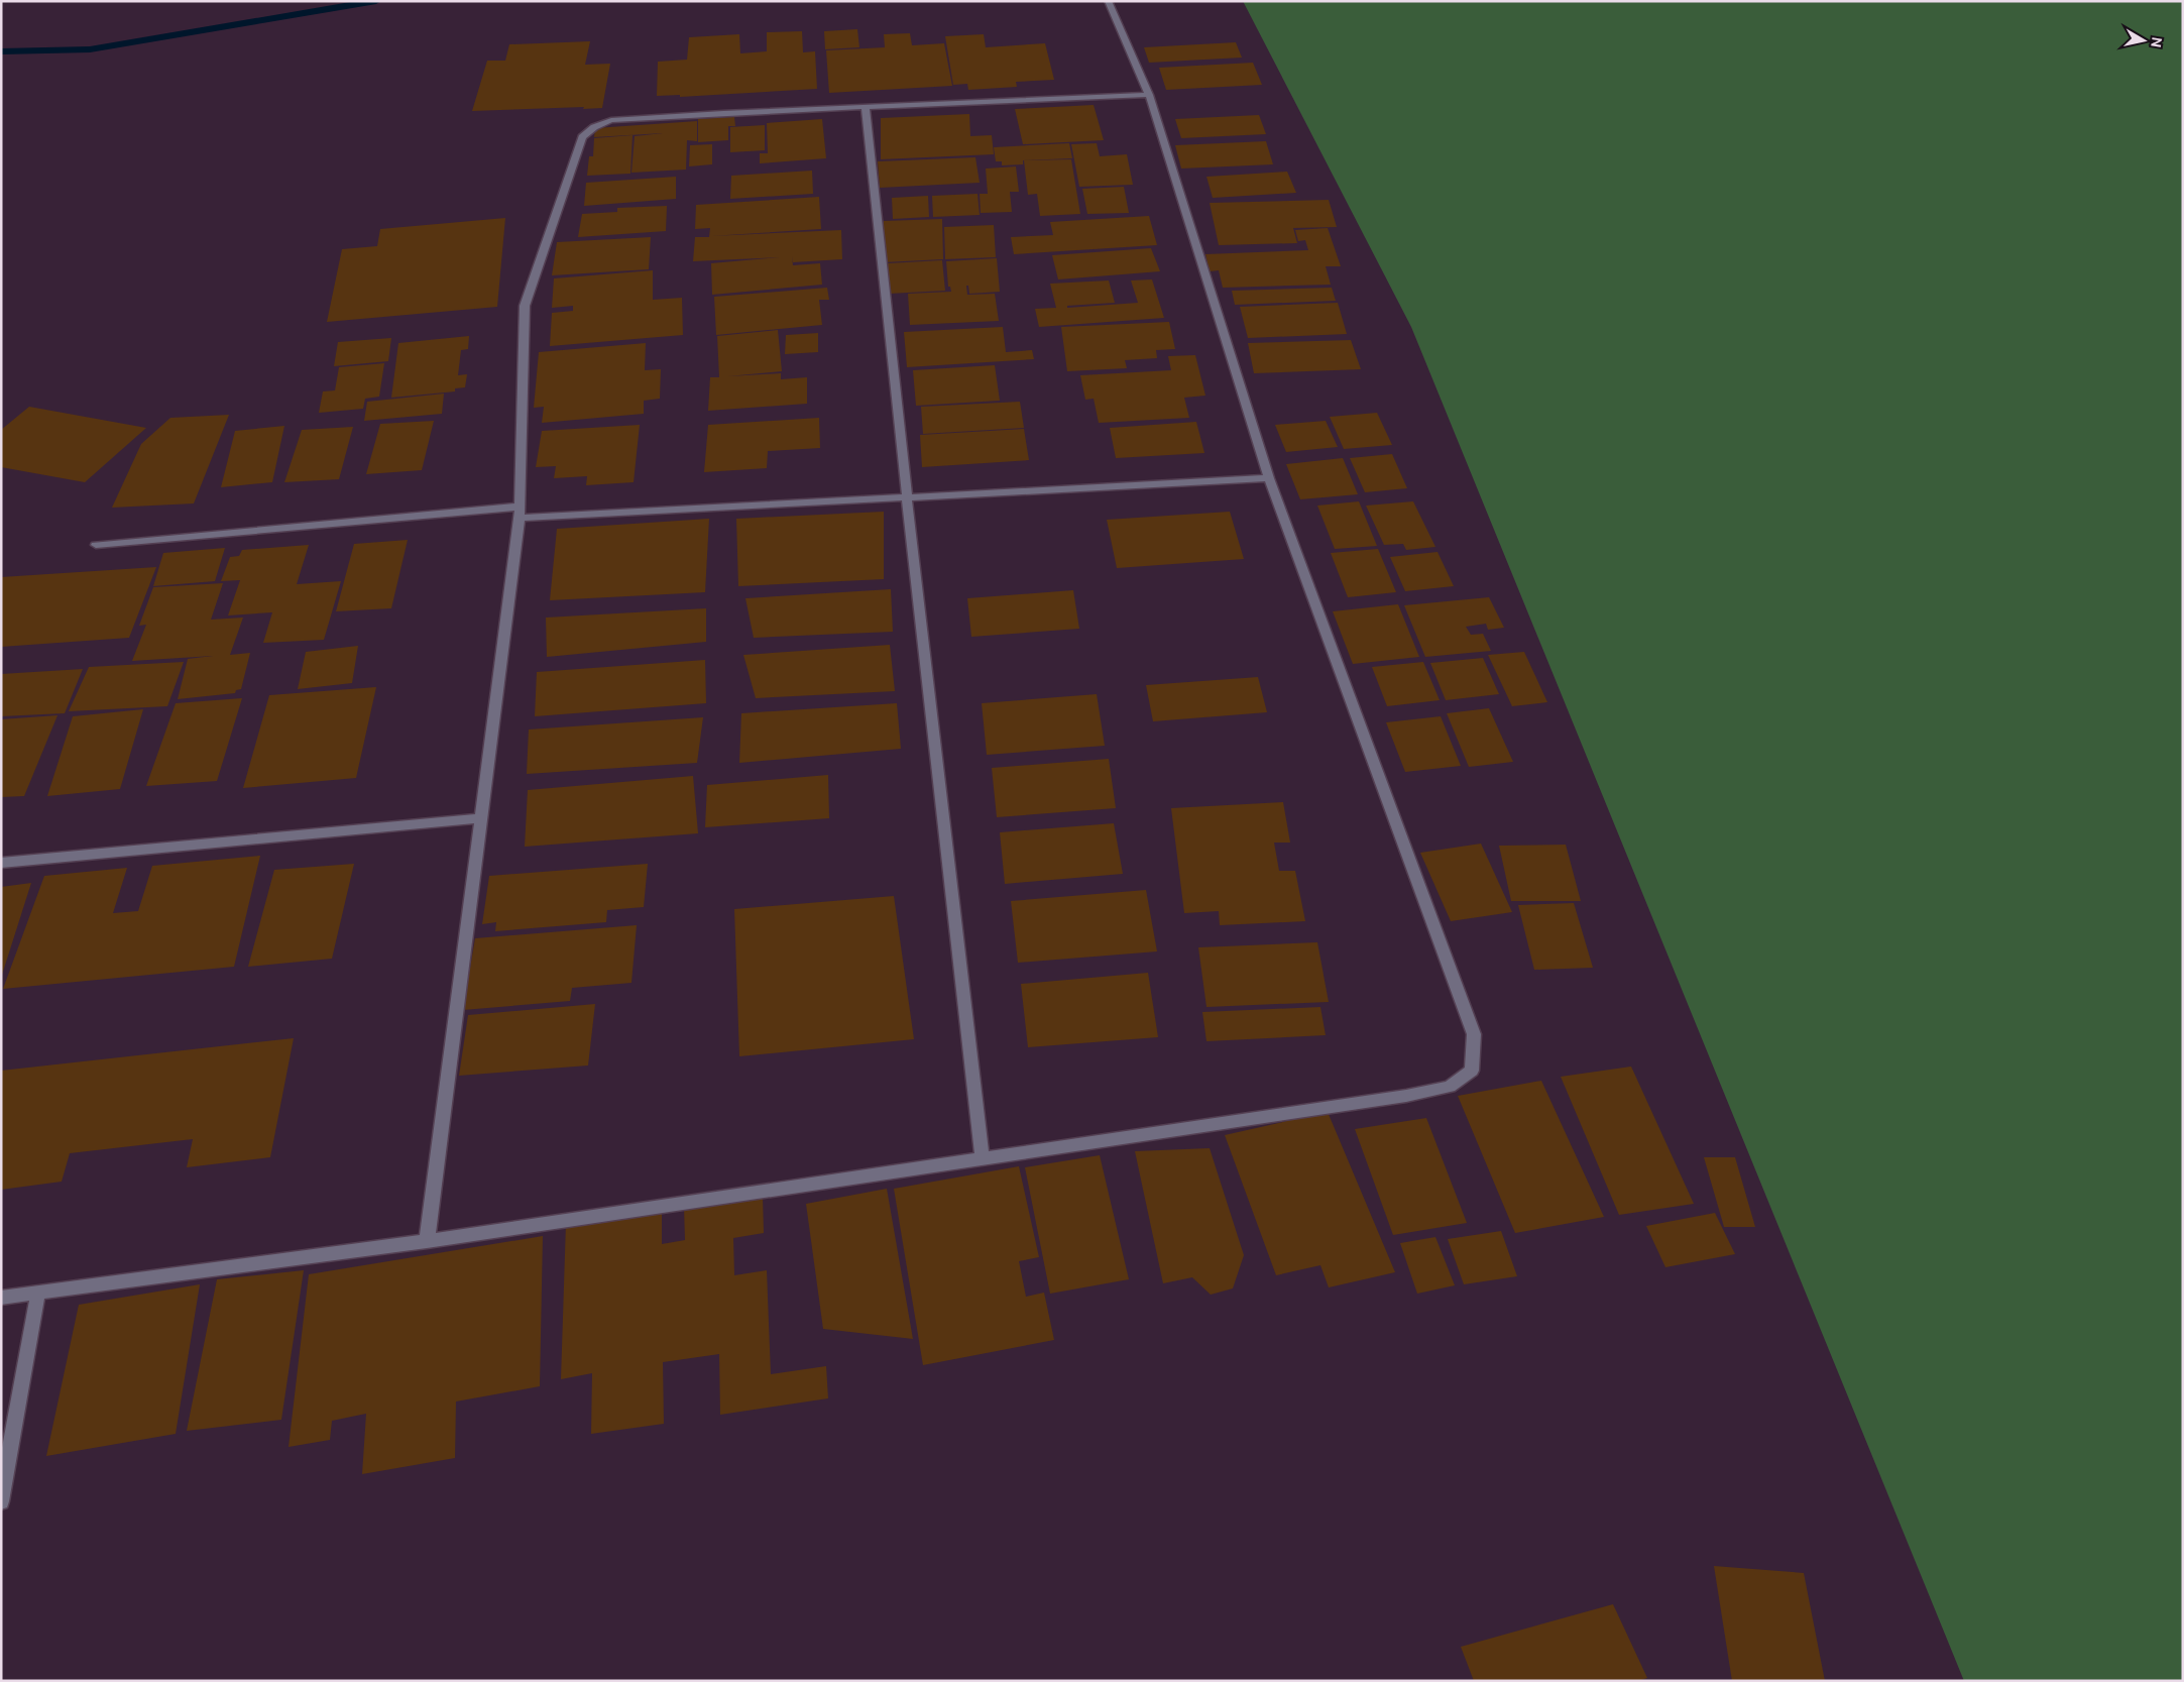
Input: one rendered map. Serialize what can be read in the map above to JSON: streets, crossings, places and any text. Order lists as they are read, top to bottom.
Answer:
{
  "north": "right"
}
